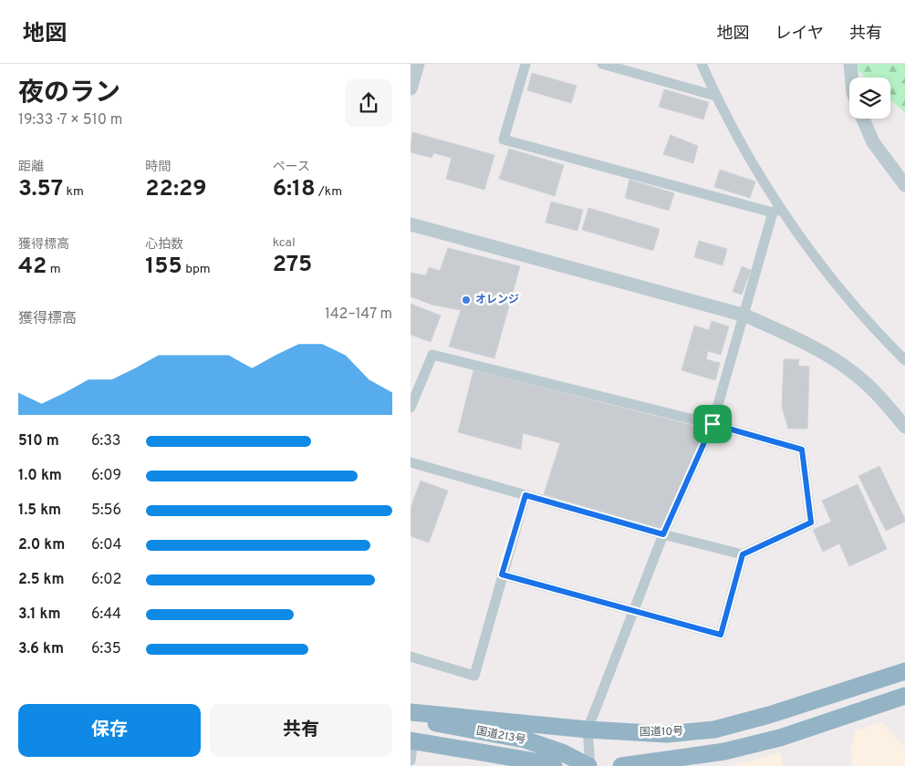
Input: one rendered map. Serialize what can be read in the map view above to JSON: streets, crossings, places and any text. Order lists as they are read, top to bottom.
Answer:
{
  "streets": {
    "highway": ["国道10号", "国道213号"]
  },
  "places": ["オレンジ"],
  "page": {
    "header": "地図",
    "nav": ["地図", "レイヤ", "共有"],
    "heading": ["夜のラン", "19:33 · 7 × 510 m"],
    "stats": [
      ["距離", "3.57 km"],
      ["時間", "22:29"],
      ["ペース", "6:18 /km"],
      ["獲得標高", "42 m"],
      ["心拍数", "155 bpm"],
      ["kcal", "275"]
    ],
    "chart": ["獲得標高", "142–147 m"],
    "list": [
      {
        "name": "510 m",
        "note": "6:33"
      },
      {
        "name": "1.0 km",
        "note": "6:09"
      },
      {
        "name": "1.5 km",
        "note": "5:56"
      },
      {
        "name": "2.0 km",
        "note": "6:04"
      },
      {
        "name": "2.5 km",
        "note": "6:02"
      },
      {
        "name": "3.1 km",
        "note": "6:44"
      },
      {
        "name": "3.6 km",
        "note": "6:35"
      }
    ],
    "buttons": ["保存", "共有"]
  }
}
